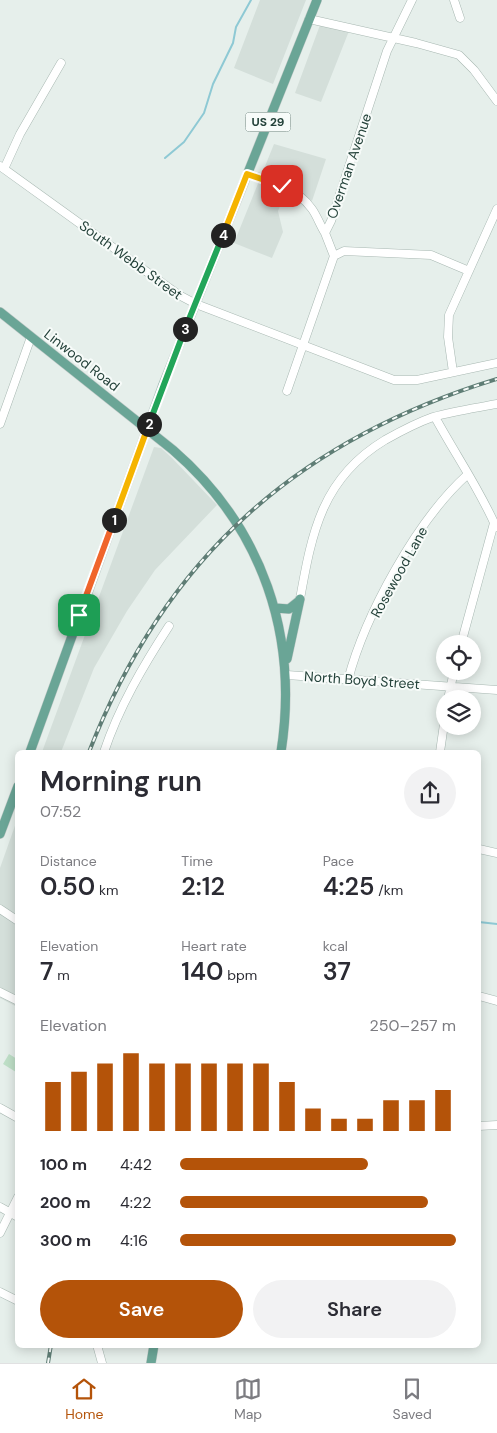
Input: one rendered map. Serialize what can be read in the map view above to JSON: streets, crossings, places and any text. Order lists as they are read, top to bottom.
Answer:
{
  "streets": {
    "main road": ["US 29", "Linwood Road"],
    "street": [
      "Overman Avenue",
      "South Webb Street",
      "Rosewood Lane",
      "North Boyd Street"
    ]
  },
  "crossings": [
    ["US 29", "South Webb Street"],
    ["US 29", "Linwood Road"],
    ["Linwood Road", "North Boyd Street"],
    ["Rosewood Lane", "North Boyd Street"]
  ],
  "page": {
    "pins": [
      "4",
      "3",
      "2",
      "1"
    ],
    "heading": ["Morning run", "07:52"],
    "stats": [
      ["Distance", "0.50 km"],
      ["Time", "2:12"],
      ["Pace", "4:25 /km"],
      ["Elevation", "7 m"],
      ["Heart rate", "140 bpm"],
      ["kcal", "37"]
    ],
    "chart": ["Elevation", "250–257 m"],
    "list": [
      {
        "name": "100 m",
        "note": "4:42"
      },
      {
        "name": "200 m",
        "note": "4:22"
      },
      {
        "name": "300 m",
        "note": "4:16"
      }
    ],
    "buttons": ["Save", "Share"],
    "tabs": ["Home", "Map", "Saved"]
  }
}
